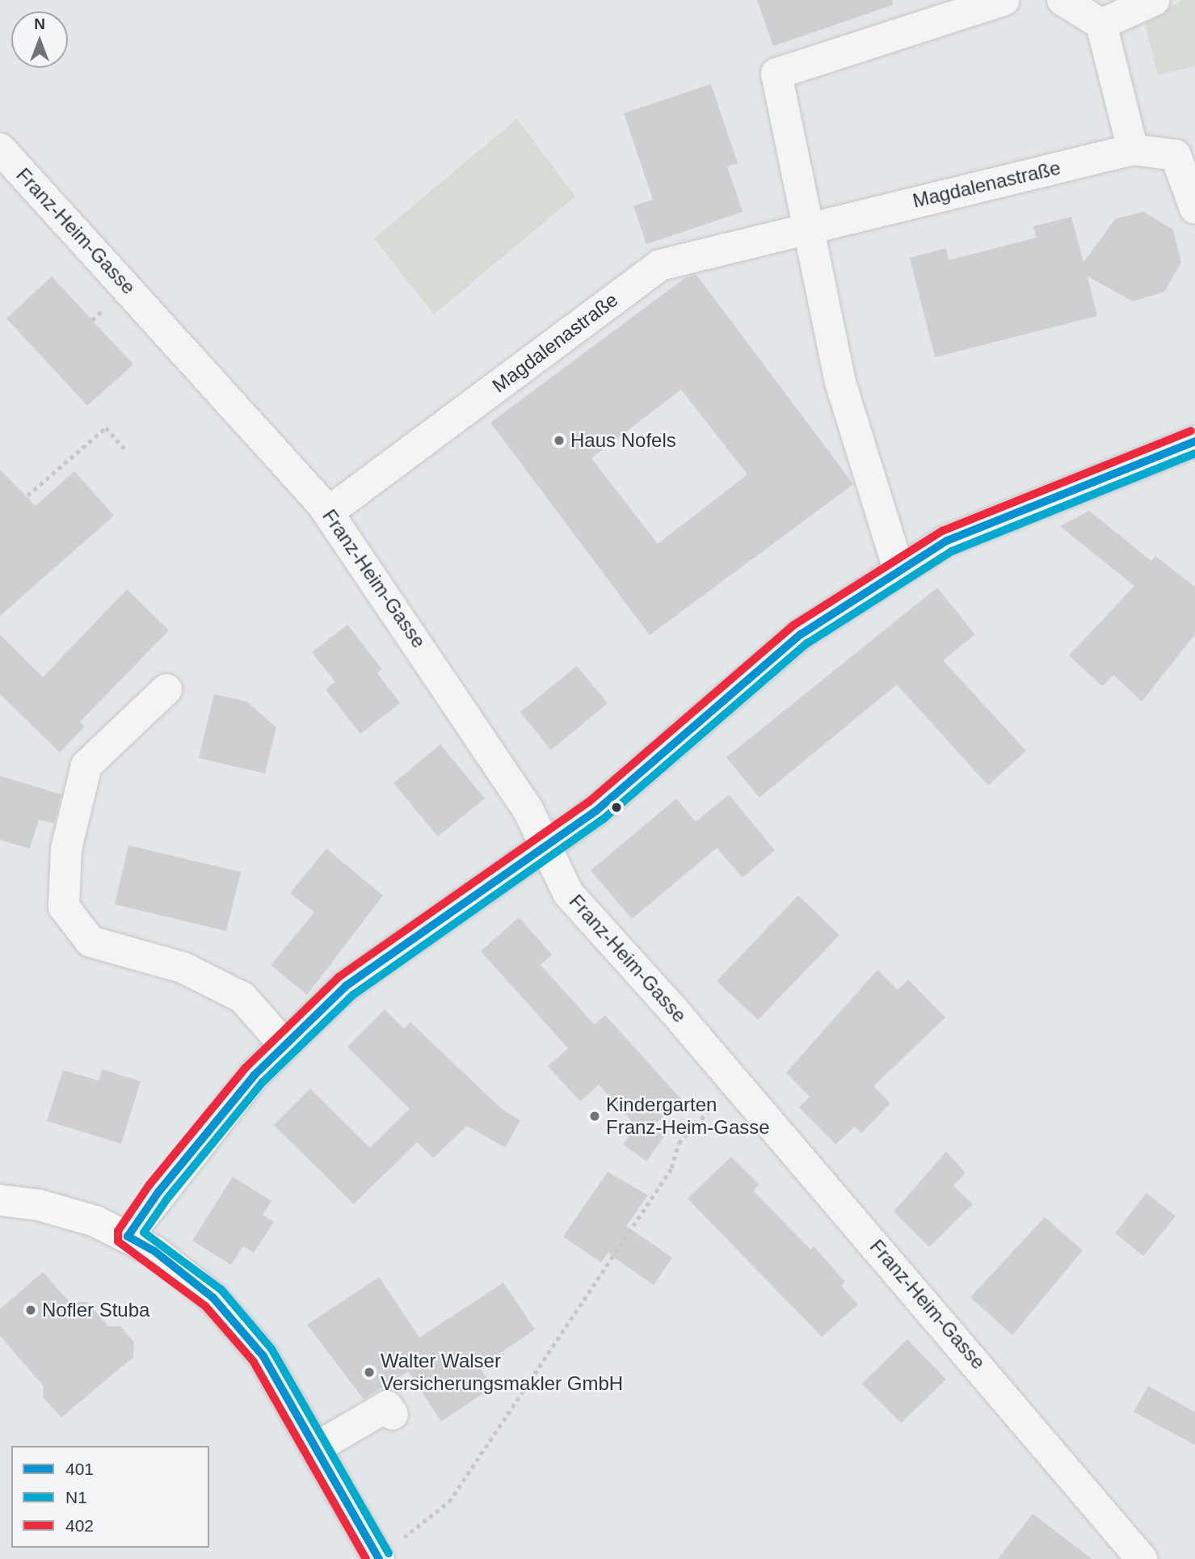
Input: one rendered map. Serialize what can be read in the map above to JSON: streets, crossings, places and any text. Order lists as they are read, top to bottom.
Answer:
{
  "streets": {
    "street": ["Magdalenastraße", "Franz-Heim-Gasse"]
  },
  "crossings": [
    ["Magdalenastraße", "Franz-Heim-Gasse"]
  ],
  "places": [
    "Haus Nofels",
    "Kindergarten Franz-Heim-Gasse",
    "Nofler Stuba",
    "Walter Walser Versicherungsmakler GmbH"
  ],
  "lines": ["transit line 402", "transit line 401", "transit line N1"],
  "legend": ["401", "N1", "402"],
  "north": "top"
}
